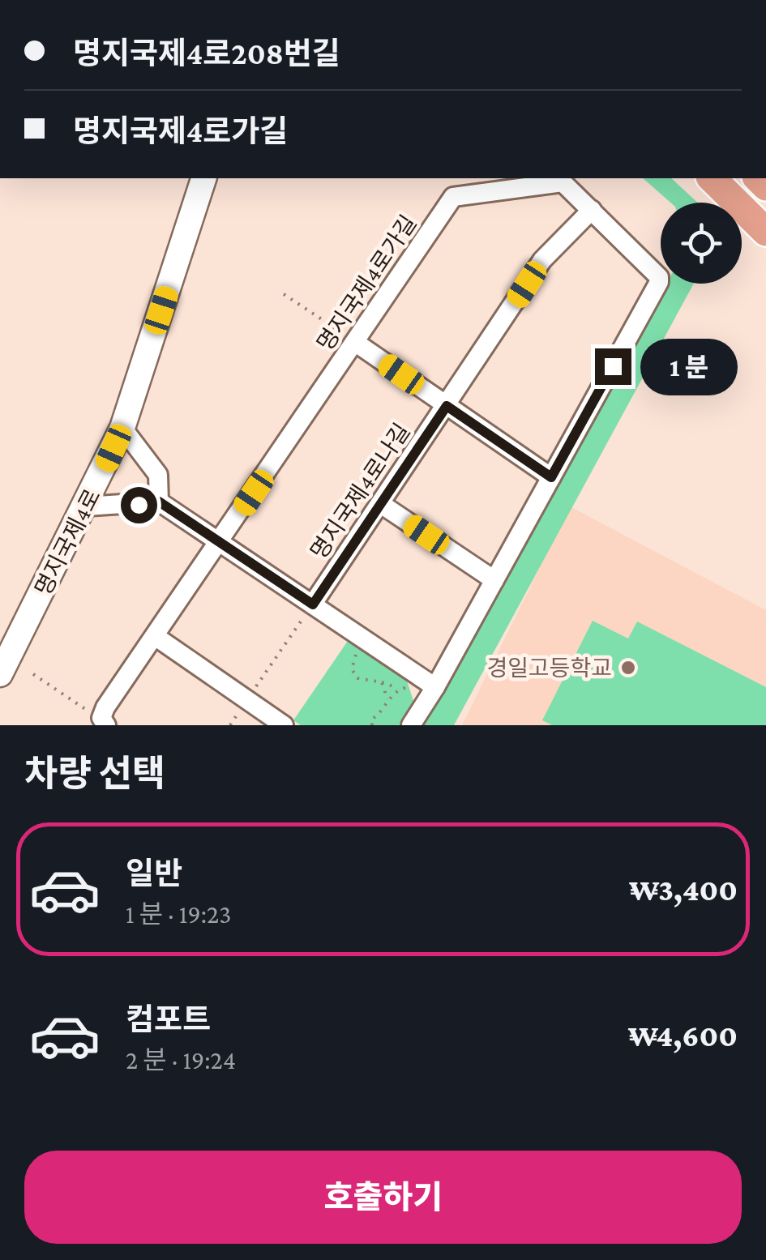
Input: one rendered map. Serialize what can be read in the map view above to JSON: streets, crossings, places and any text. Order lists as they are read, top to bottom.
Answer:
{
  "streets": {
    "main road": ["명지국제4로"],
    "street": ["명지국제4로가길", "명지국제4로나길"]
  },
  "crossings": [
    ["명지국제4로가길", "명지국제4로나길"]
  ],
  "places": ["경일고등학교"],
  "page": {
    "banner": ["명지국제4로208번길", "명지국제4로가길"],
    "bubble": "1 분",
    "heading": "차량 선택",
    "list": [
      {
        "name": "일반",
        "note": "1 분 · 19:23",
        "value": "₩3,400"
      },
      {
        "name": "컴포트",
        "note": "2 분 · 19:24",
        "value": "₩4,600"
      }
    ],
    "buttons": "호출하기"
  }
}
